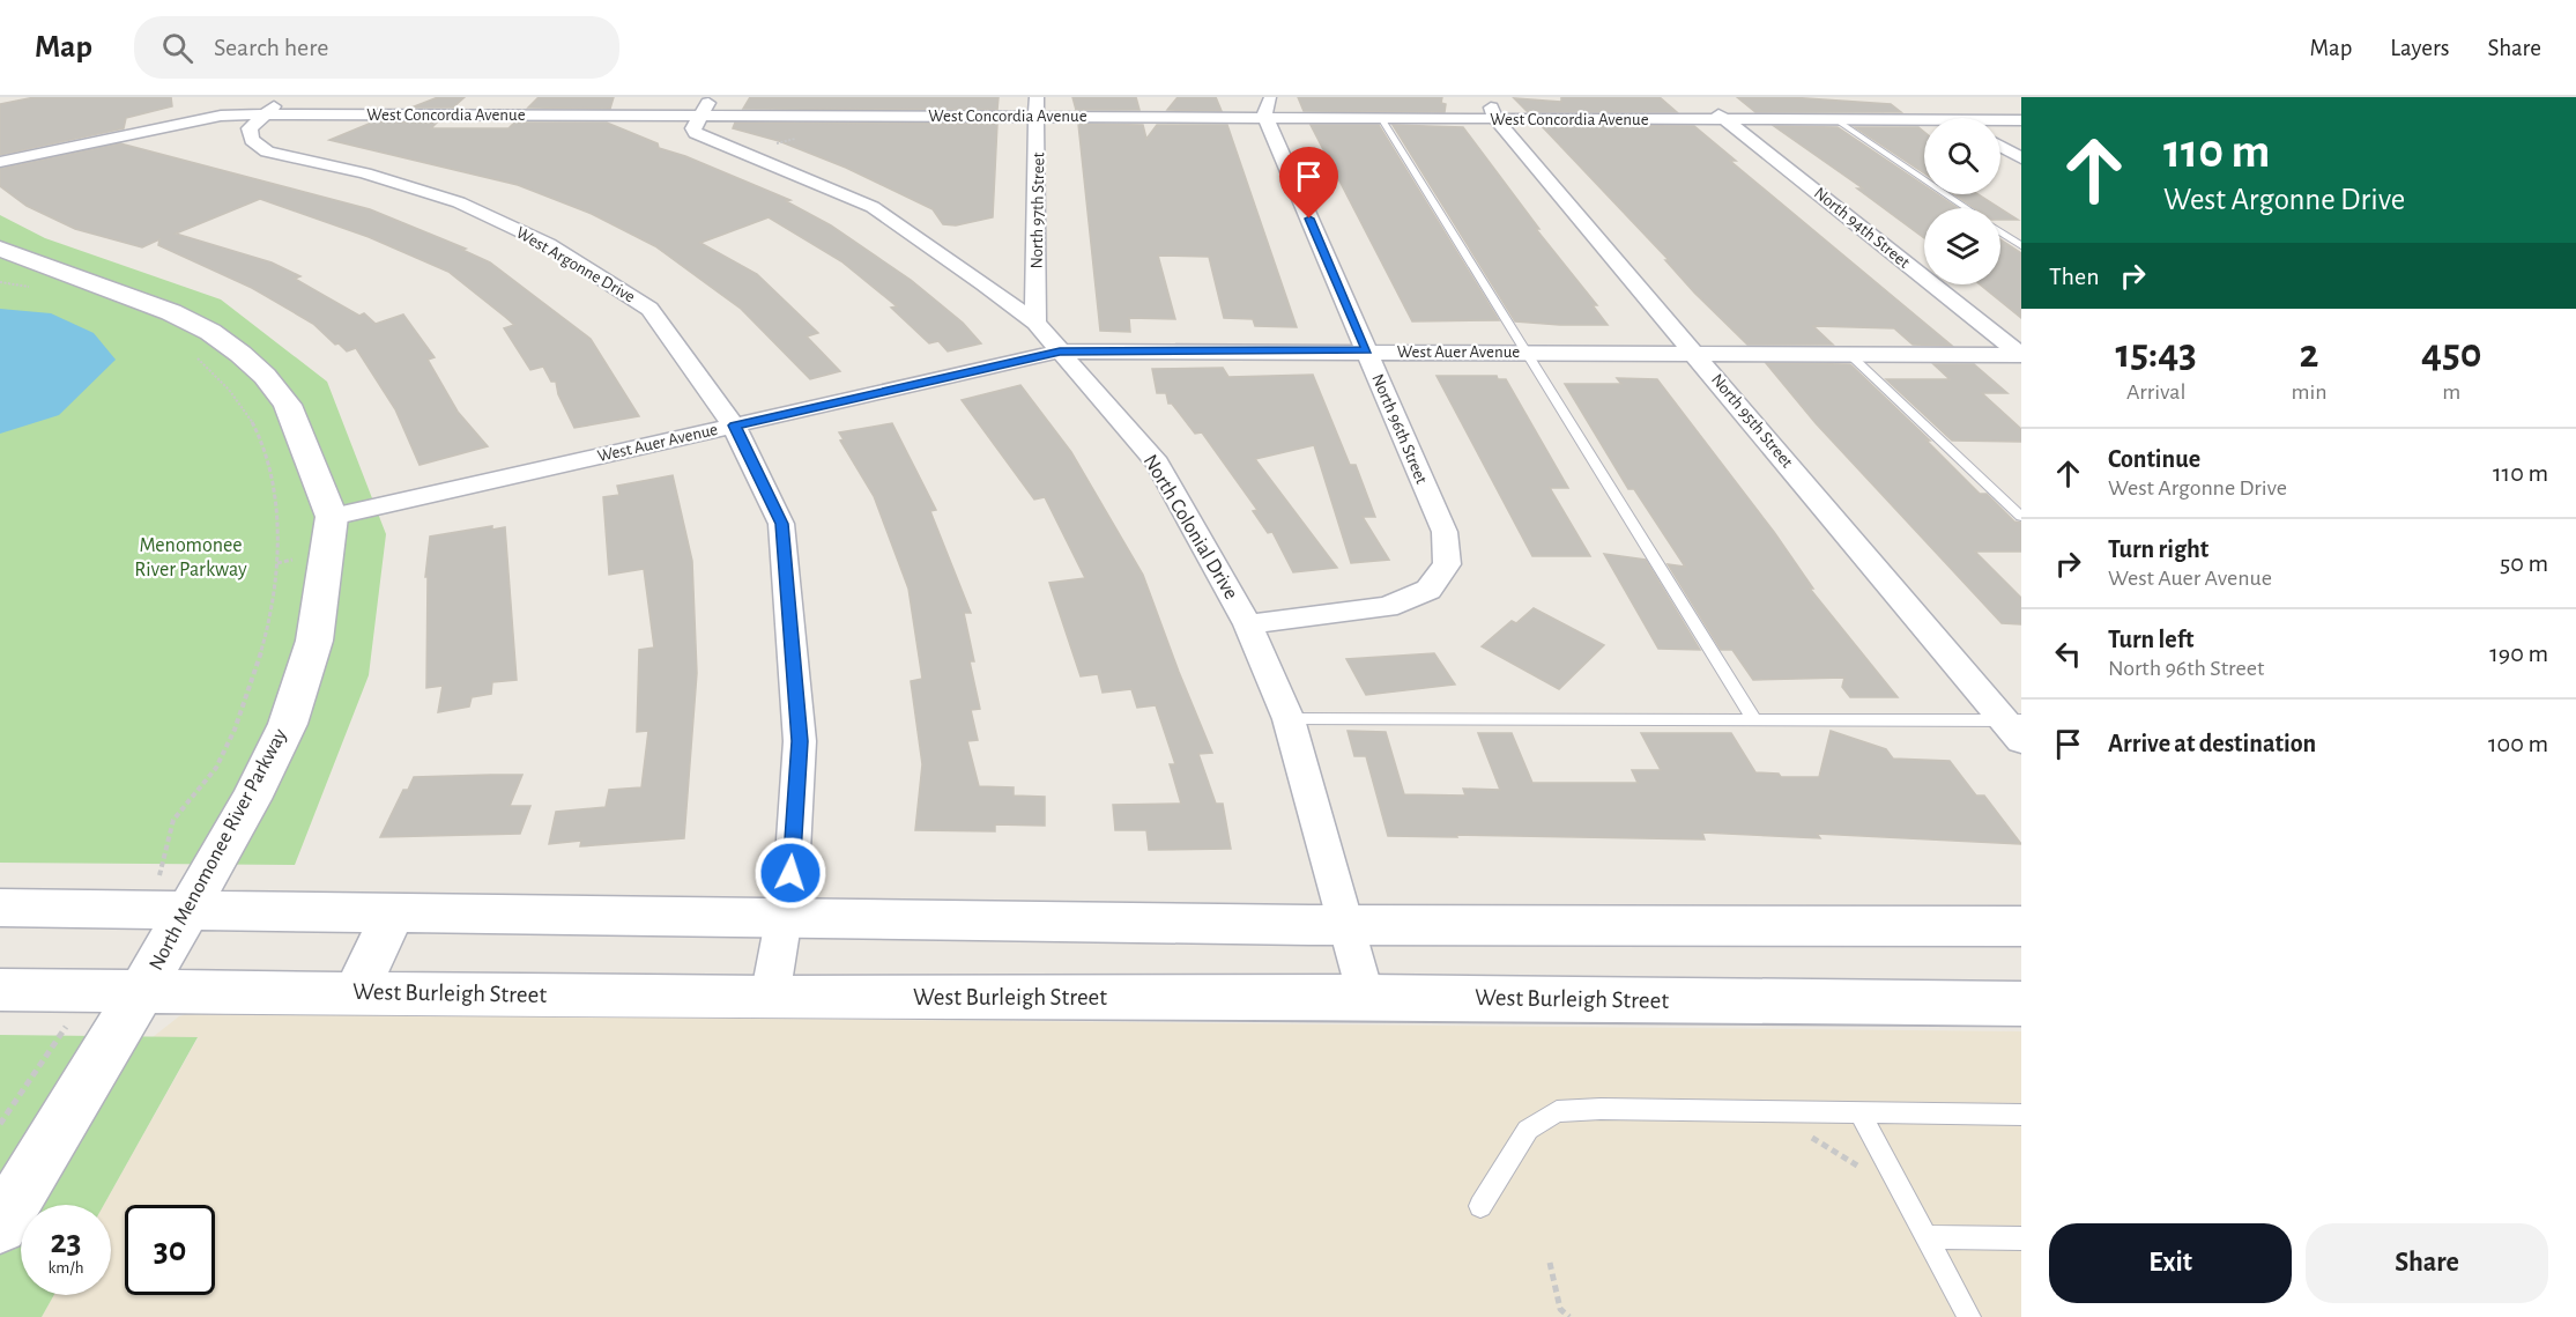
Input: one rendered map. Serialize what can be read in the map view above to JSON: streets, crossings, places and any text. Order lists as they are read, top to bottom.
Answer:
{
  "streets": {
    "main road": ["North Menomonee River Parkway", "West Burleigh Street"],
    "street": [
      "West Concordia Avenue",
      "North 97th Street",
      "North 94th Street",
      "West Argonne Drive",
      "West Auer Avenue",
      "North 95th Street",
      "North 96th Street",
      "North Colonial Drive"
    ]
  },
  "crossings": [
    ["West Concordia Avenue", "North 97th Street"],
    ["West Concordia Avenue", "North 94th Street"],
    ["West Concordia Avenue", "West Argonne Drive"],
    ["West Concordia Avenue", "North 95th Street"],
    ["West Concordia Avenue", "North 96th Street"],
    ["West Concordia Avenue", "North Colonial Drive"],
    ["North 97th Street", "North Colonial Drive"],
    ["North 94th Street", "West Auer Avenue"],
    ["West Argonne Drive", "West Auer Avenue"],
    ["West Auer Avenue", "North 95th Street"],
    ["West Auer Avenue", "North 96th Street"],
    ["West Auer Avenue", "North Colonial Drive"],
    ["West Auer Avenue", "North Menomonee River Parkway"],
    ["North 96th Street", "North Colonial Drive"],
    ["North Colonial Drive", "West Burleigh Street"],
    ["North Menomonee River Parkway", "West Burleigh Street"]
  ],
  "parks": ["Menomonee River Parkway"],
  "page": {
    "header": "Map",
    "search": "Search here",
    "nav": ["Map", "Layers", "Share"],
    "turn": ["110 m", "West Argonne Drive"],
    "then": "Then",
    "eta": [
      "15:43",
      "Arrival",
      "2",
      "min",
      "450",
      "m"
    ],
    "list": [
      {
        "name": "Continue",
        "note": "West Argonne Drive",
        "value": "110 m"
      },
      {
        "name": "Turn right",
        "note": "West Auer Avenue",
        "value": "50 m"
      },
      {
        "name": "Turn left",
        "note": "North 96th Street",
        "value": "190 m"
      },
      {
        "name": "Arrive at destination",
        "value": "100 m"
      }
    ],
    "speed": "23 km/h",
    "limit": "30",
    "buttons": ["Exit", "Share"]
  }
}
